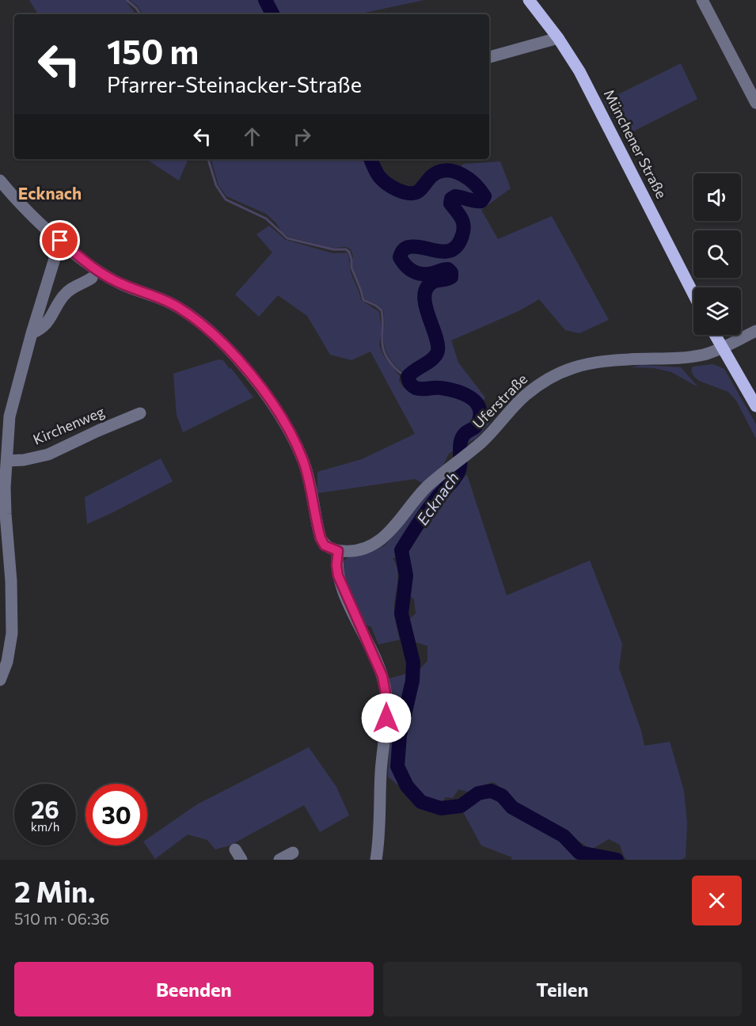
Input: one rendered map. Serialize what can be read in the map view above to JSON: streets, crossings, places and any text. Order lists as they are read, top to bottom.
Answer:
{
  "streets": {
    "main road": ["Münchener Straße"],
    "street": ["Uferstraße", "Kirchenweg"]
  },
  "districts": ["Ecknach"],
  "water": ["Ecknach"],
  "page": {
    "turn": ["150 m", "Pfarrer-Steinacker-Straße"],
    "speed": "26 km/h",
    "limit": "30",
    "heading": ["2 Min.", "510 m · 06:36"],
    "buttons": ["Beenden", "Teilen"]
  }
}
